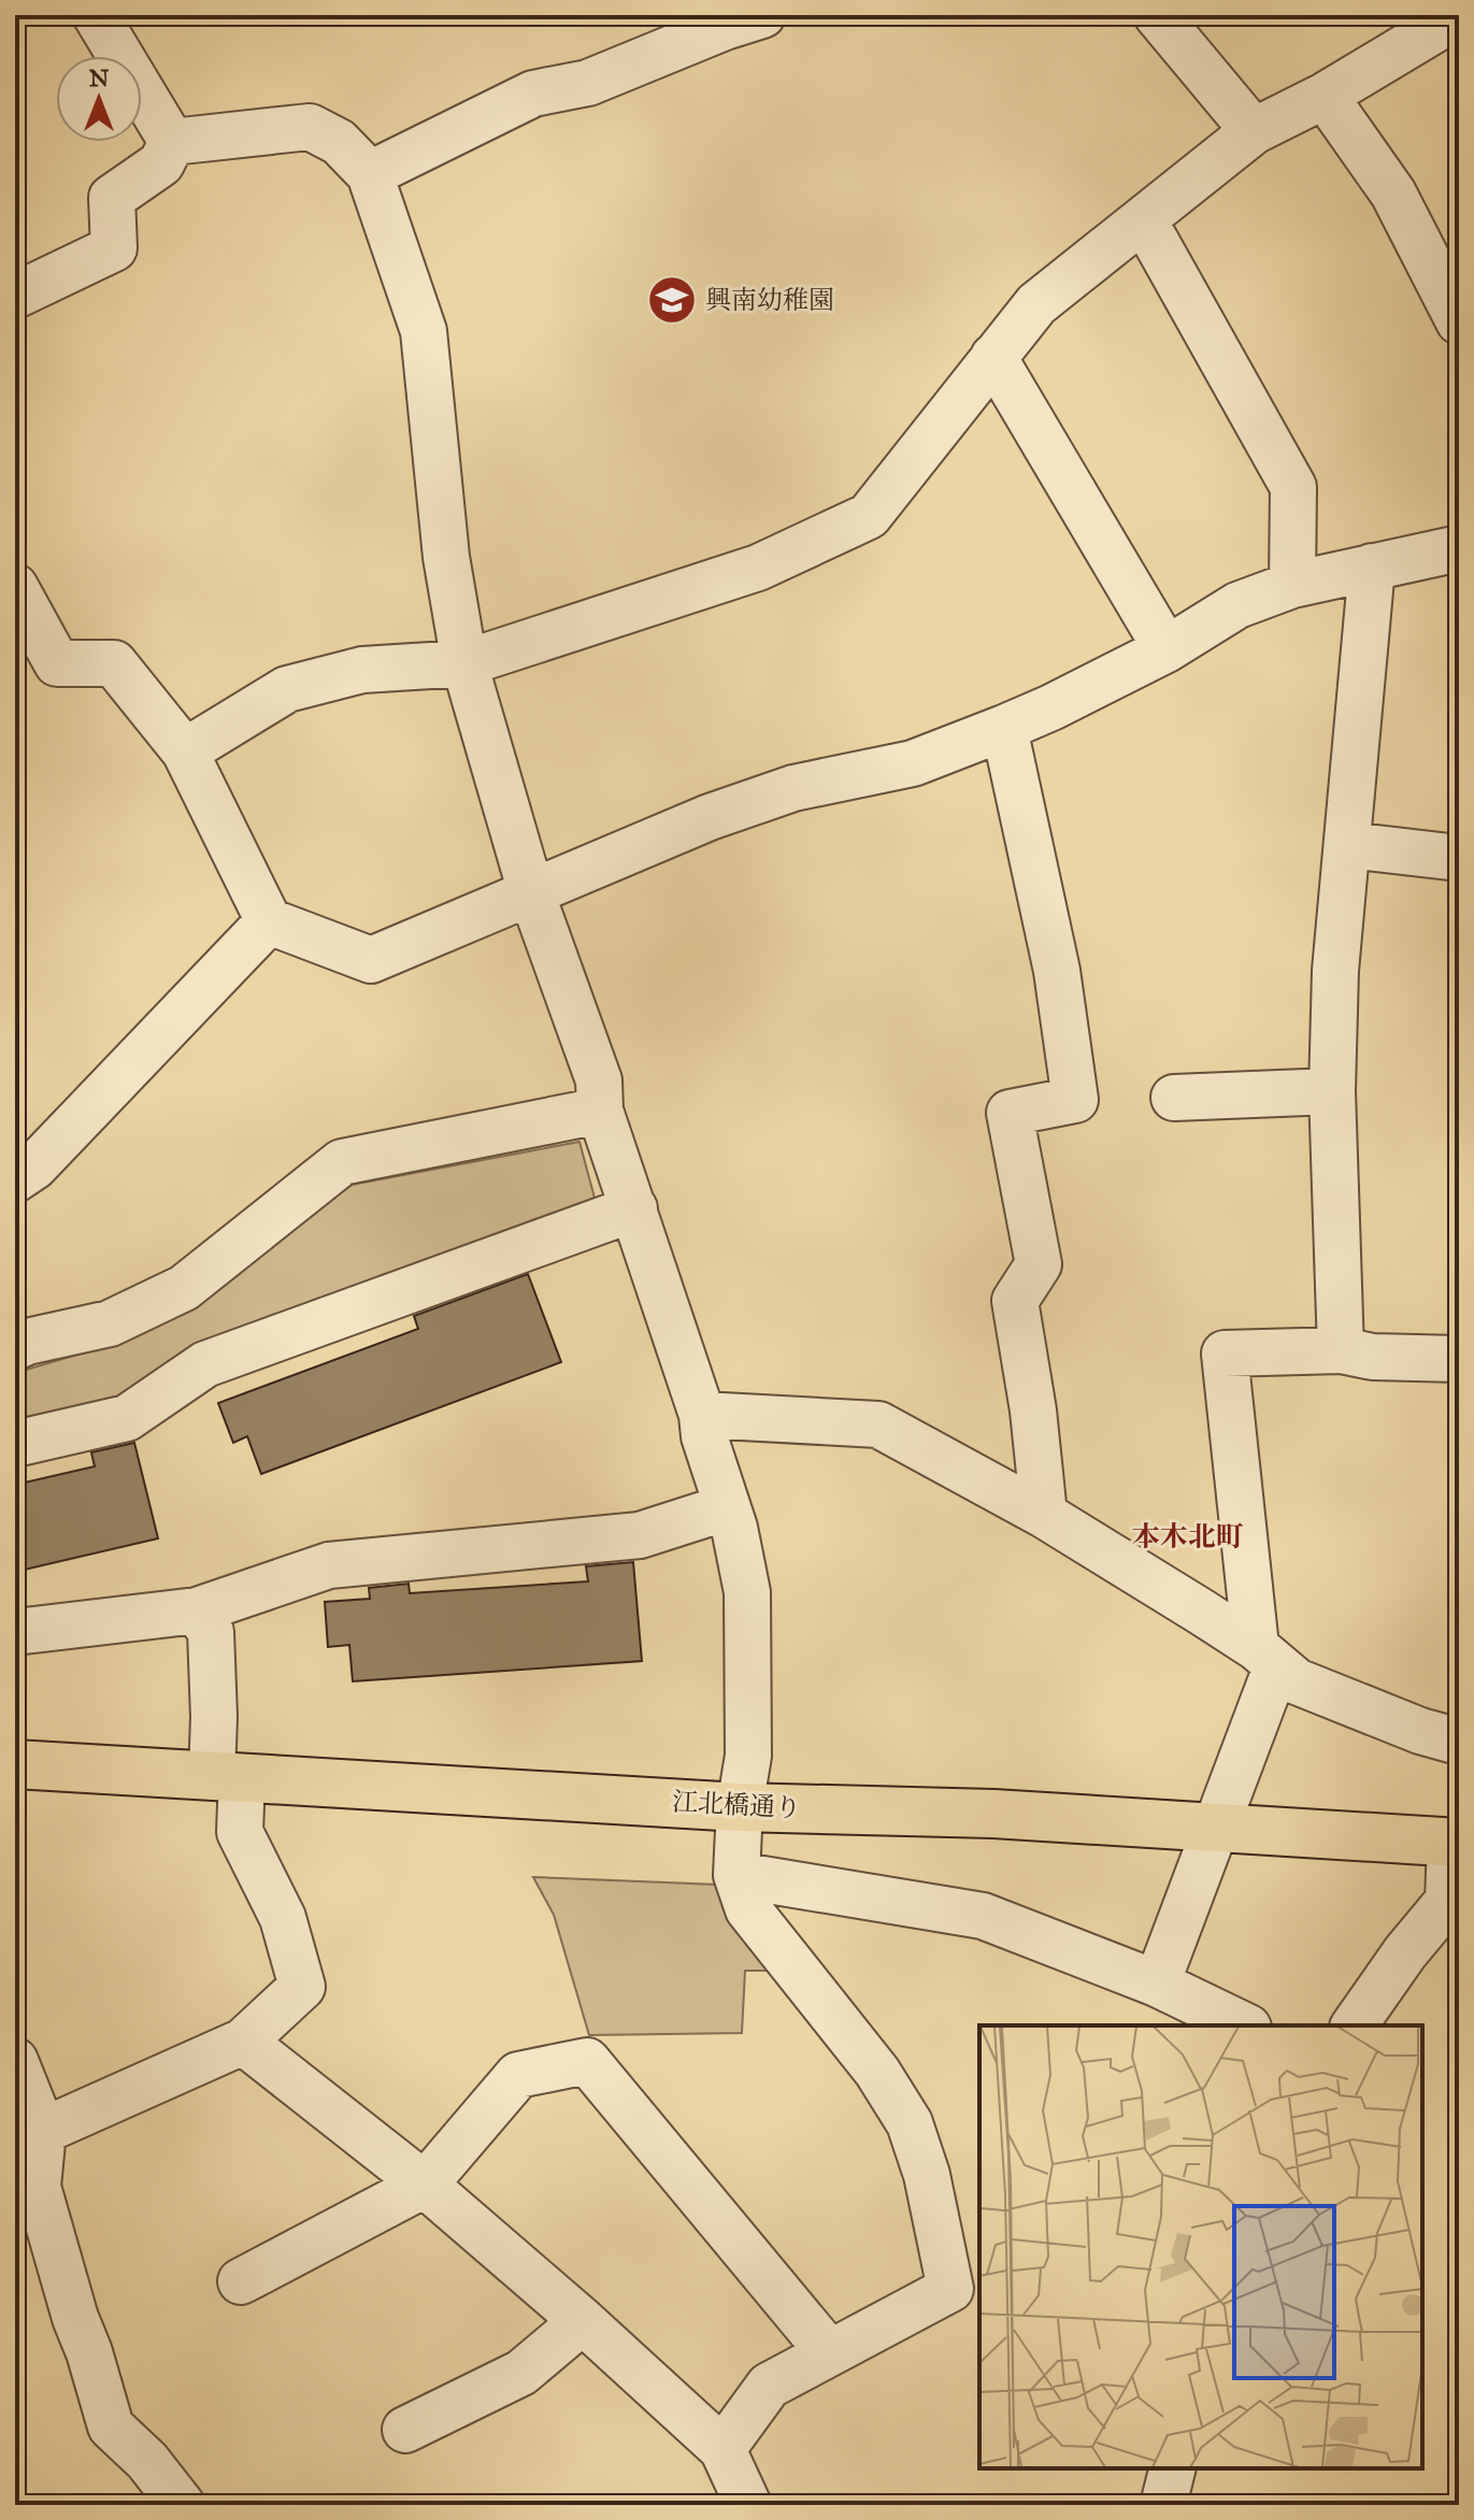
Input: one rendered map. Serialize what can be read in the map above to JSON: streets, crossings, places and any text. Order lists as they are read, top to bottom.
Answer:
{
  "streets": {
    "main road": ["江北橋通り"]
  },
  "districts": ["本木北町"],
  "places": {
    "school or university": ["興南幼稚園"]
  },
  "north": "top"
}
